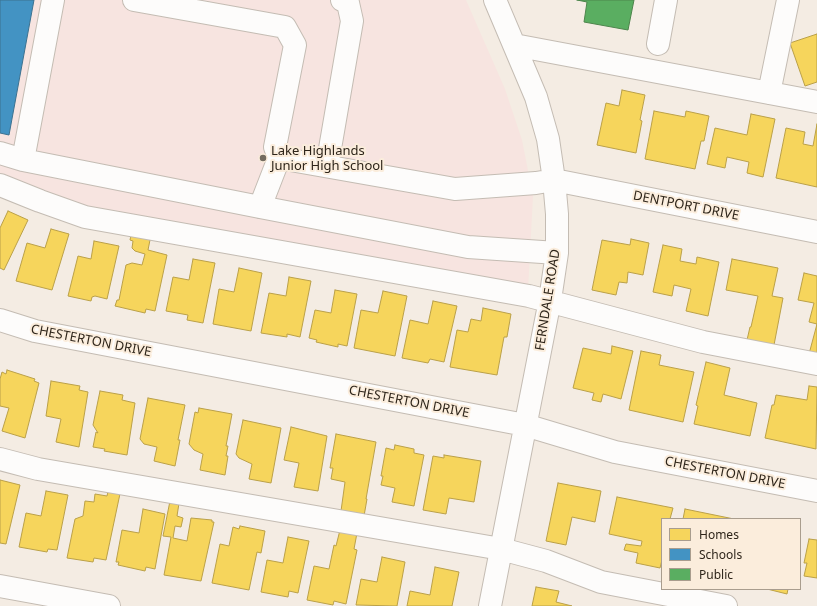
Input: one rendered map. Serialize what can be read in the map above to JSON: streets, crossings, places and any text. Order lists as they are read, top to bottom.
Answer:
{
  "streets": {
    "street": ["DENTPORT DRIVE", "FERNDALE ROAD", "CHESTERTON DRIVE"]
  },
  "crossings": [
    ["DENTPORT DRIVE", "FERNDALE ROAD"],
    ["FERNDALE ROAD", "CHESTERTON DRIVE"]
  ],
  "places": ["Lake Highlands Junior High School"],
  "legend": ["Homes", "Schools", "Public"]
}
